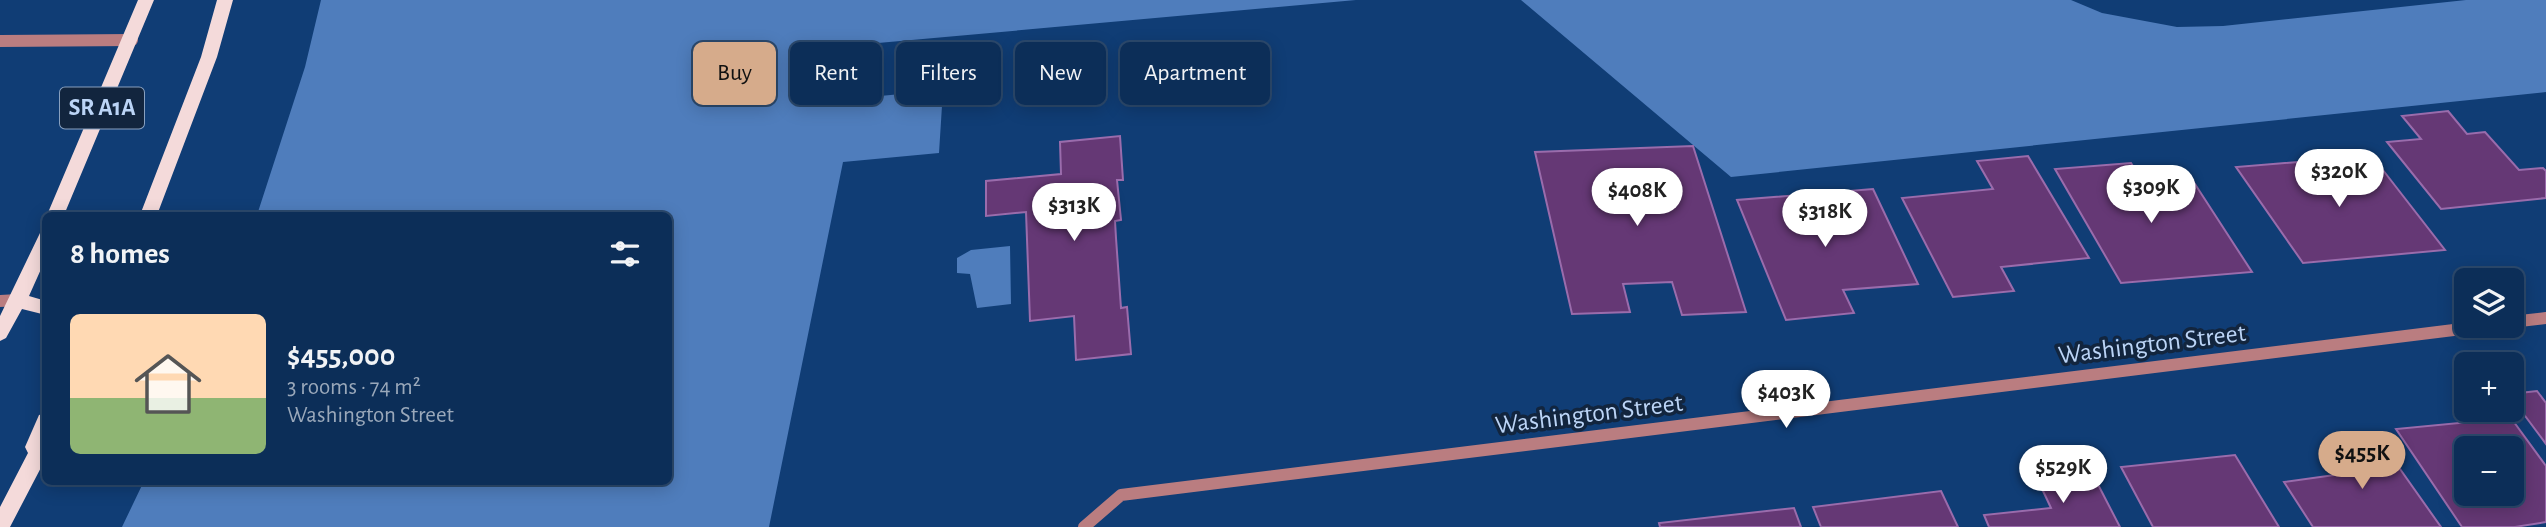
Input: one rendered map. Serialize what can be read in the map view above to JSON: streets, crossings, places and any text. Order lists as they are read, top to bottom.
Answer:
{
  "streets": {
    "main road": ["SR A1A"],
    "street": ["Washington Street"]
  },
  "page": {
    "chip": [
      "Buy",
      "Rent",
      "Filters",
      "New",
      "Apartment"
    ],
    "price": [
      "$320K",
      "$309K",
      "$408K",
      "$313K",
      "$318K",
      "$403K",
      "$455K",
      "$529K"
    ],
    "heading": "8 homes",
    "map_buttons": ["+", "−"],
    "list": [
      {
        "name": "$455,000",
        "note": "3 rooms · 74 m² · Washington Street"
      }
    ]
  }
}
